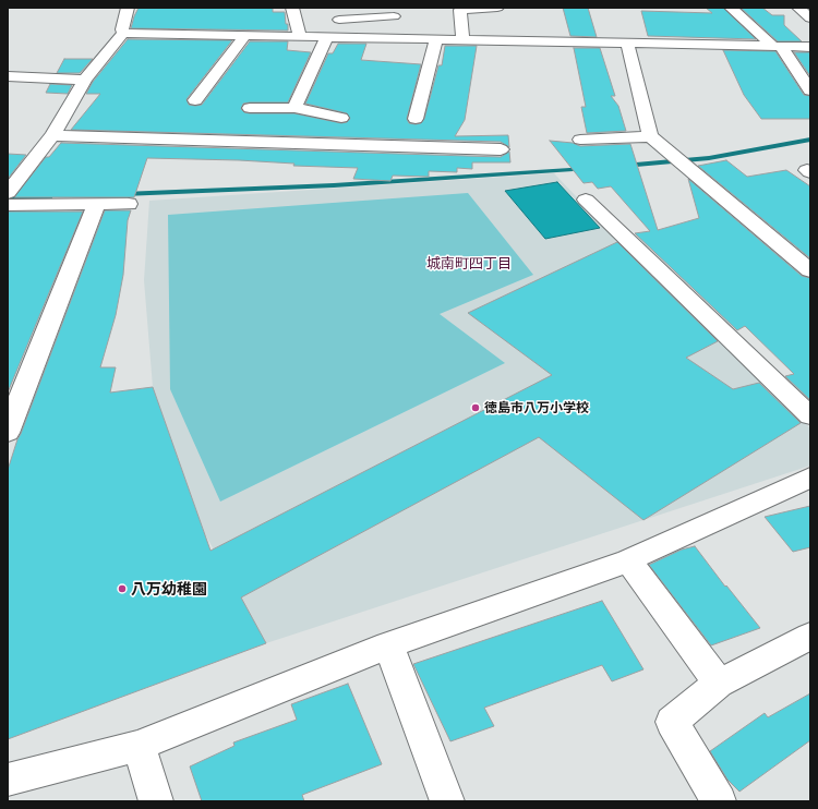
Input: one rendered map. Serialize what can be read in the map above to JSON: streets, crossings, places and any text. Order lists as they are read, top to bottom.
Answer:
{
  "districts": ["城南町四丁目"],
  "places": ["徳島市八万小学校", "八万幼稚園"]
}
